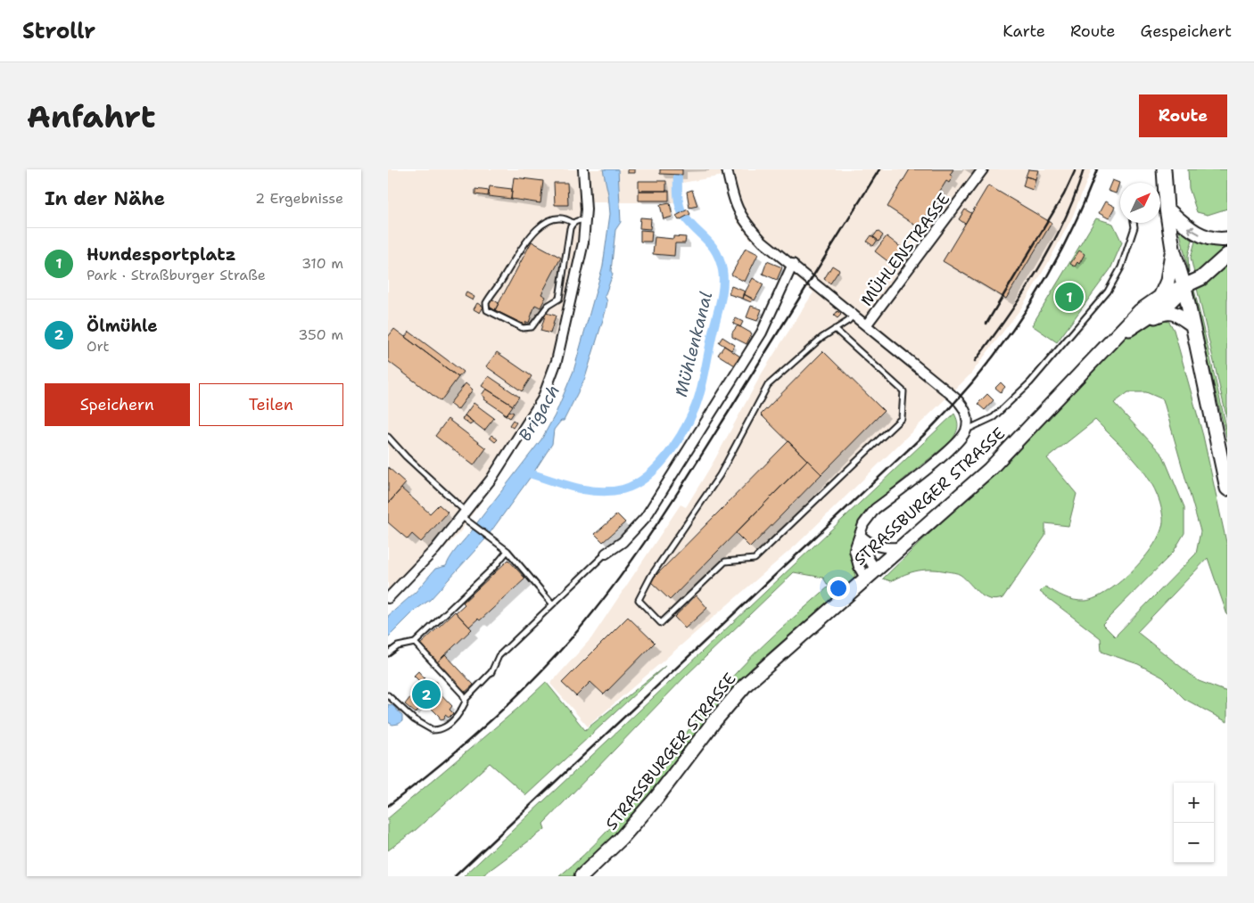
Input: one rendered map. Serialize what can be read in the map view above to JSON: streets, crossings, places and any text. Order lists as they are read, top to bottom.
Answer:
{
  "streets": {
    "main road": ["STRASSBURGER STRASSE"],
    "street": ["MÜHLENSTRASSE"]
  },
  "water": ["Mühlenkanal", "Brigach"],
  "north": "top right",
  "page": {
    "header": "Strollr",
    "nav": ["Karte", "Route", "Gespeichert"],
    "buttons": [
      "Route",
      ["Speichern", "Teilen"]
    ],
    "title": "Anfahrt",
    "heading": ["In der Nähe", "2 Ergebnisse"],
    "list": [
      {
        "mark": "1",
        "name": "Hundesportplatz",
        "note": "Park · Straßburger Straße",
        "value": "310 m"
      },
      {
        "mark": "2",
        "name": "Ölmühle",
        "note": "Ort",
        "value": "350 m"
      }
    ],
    "pins": ["1", "2"],
    "map_buttons": ["+", "−"]
  }
}
